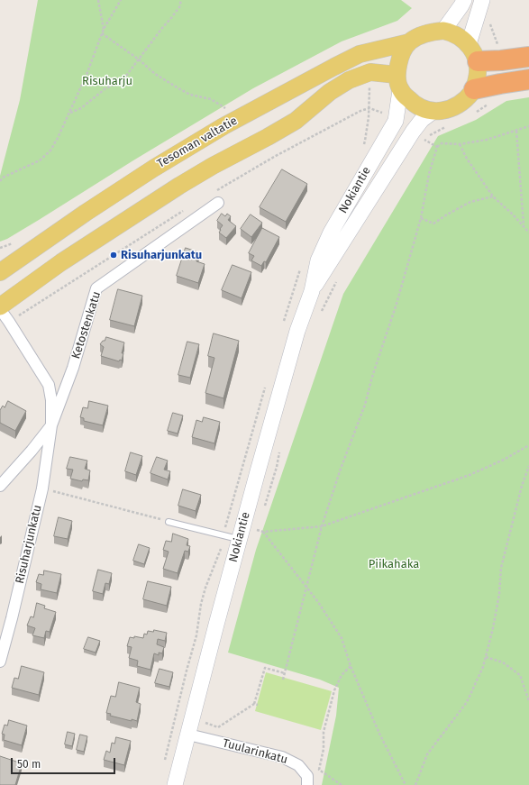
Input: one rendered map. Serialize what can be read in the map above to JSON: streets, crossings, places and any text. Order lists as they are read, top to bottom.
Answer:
{
  "streets": {
    "main road": ["Tesoman valtatie", "Nokiantie"],
    "street": ["Ketostenkatu", "Risuharjunkatu", "Tuularinkatu"]
  },
  "crossings": [
    ["Tesoman valtatie", "Nokiantie"],
    ["Nokiantie", "Tuularinkatu"],
    ["Ketostenkatu", "Risuharjunkatu"]
  ],
  "parks": ["Risuharju", "Piikahaka"],
  "places": ["Risuharjunkatu"],
  "scale_bar": "50 m"
}
